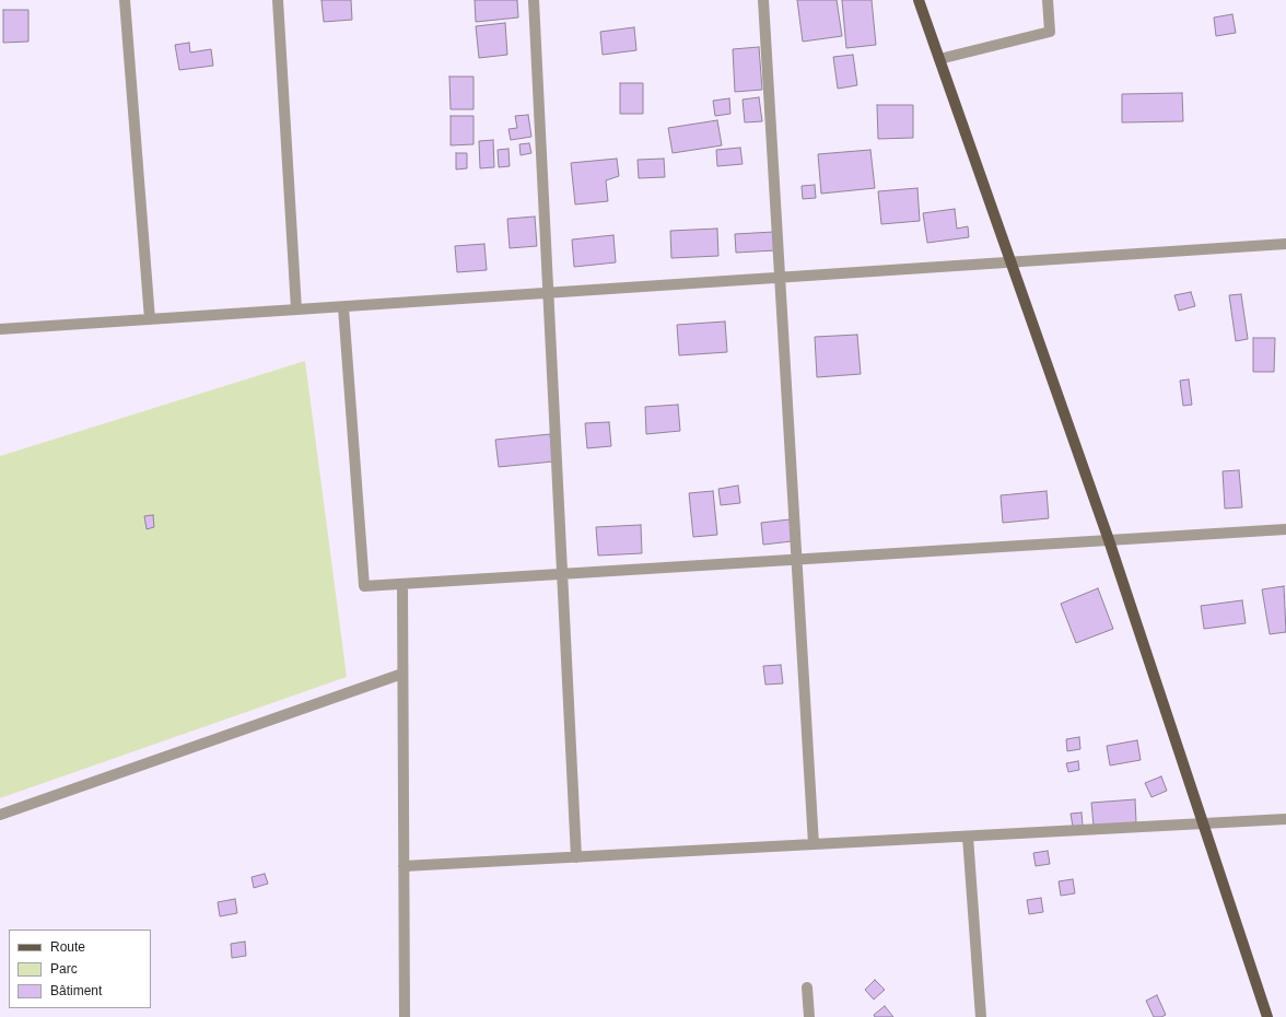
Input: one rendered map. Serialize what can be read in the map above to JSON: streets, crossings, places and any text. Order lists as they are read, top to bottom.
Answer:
{
  "legend": ["Route", "Parc", "Bâtiment"]
}
